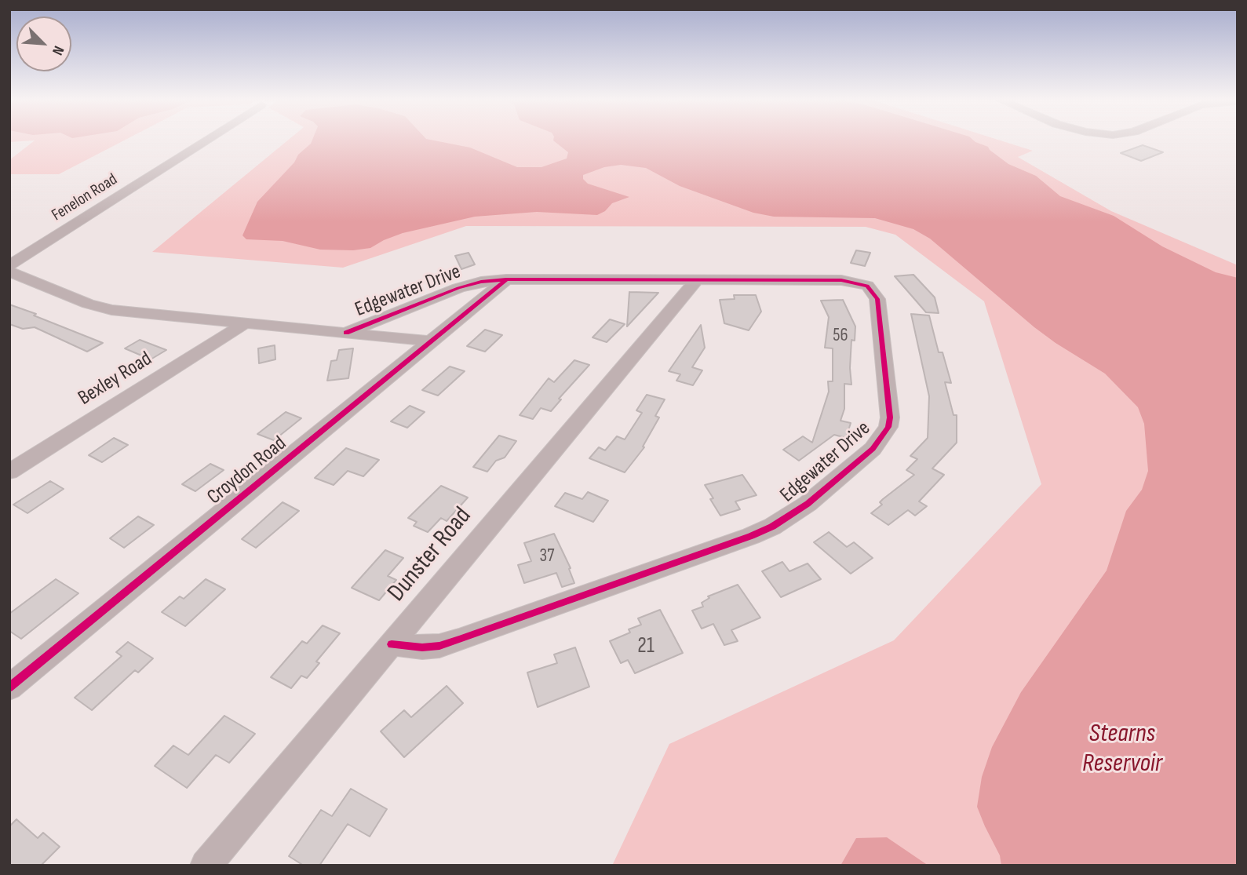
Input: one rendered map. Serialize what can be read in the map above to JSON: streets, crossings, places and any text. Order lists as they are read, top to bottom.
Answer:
{
  "streets": {
    "street": [
      "Fenelon Road",
      "Edgewater Drive",
      "Bexley Road",
      "Croydon Road",
      "Dunster Road"
    ]
  },
  "crossings": [
    ["Edgewater Drive", "Bexley Road"],
    ["Edgewater Drive", "Croydon Road"],
    ["Edgewater Drive", "Dunster Road"]
  ],
  "water": ["Stearns Reservoir"],
  "house_numbers": ["56", "37", "21"],
  "north": "bottom right"
}
